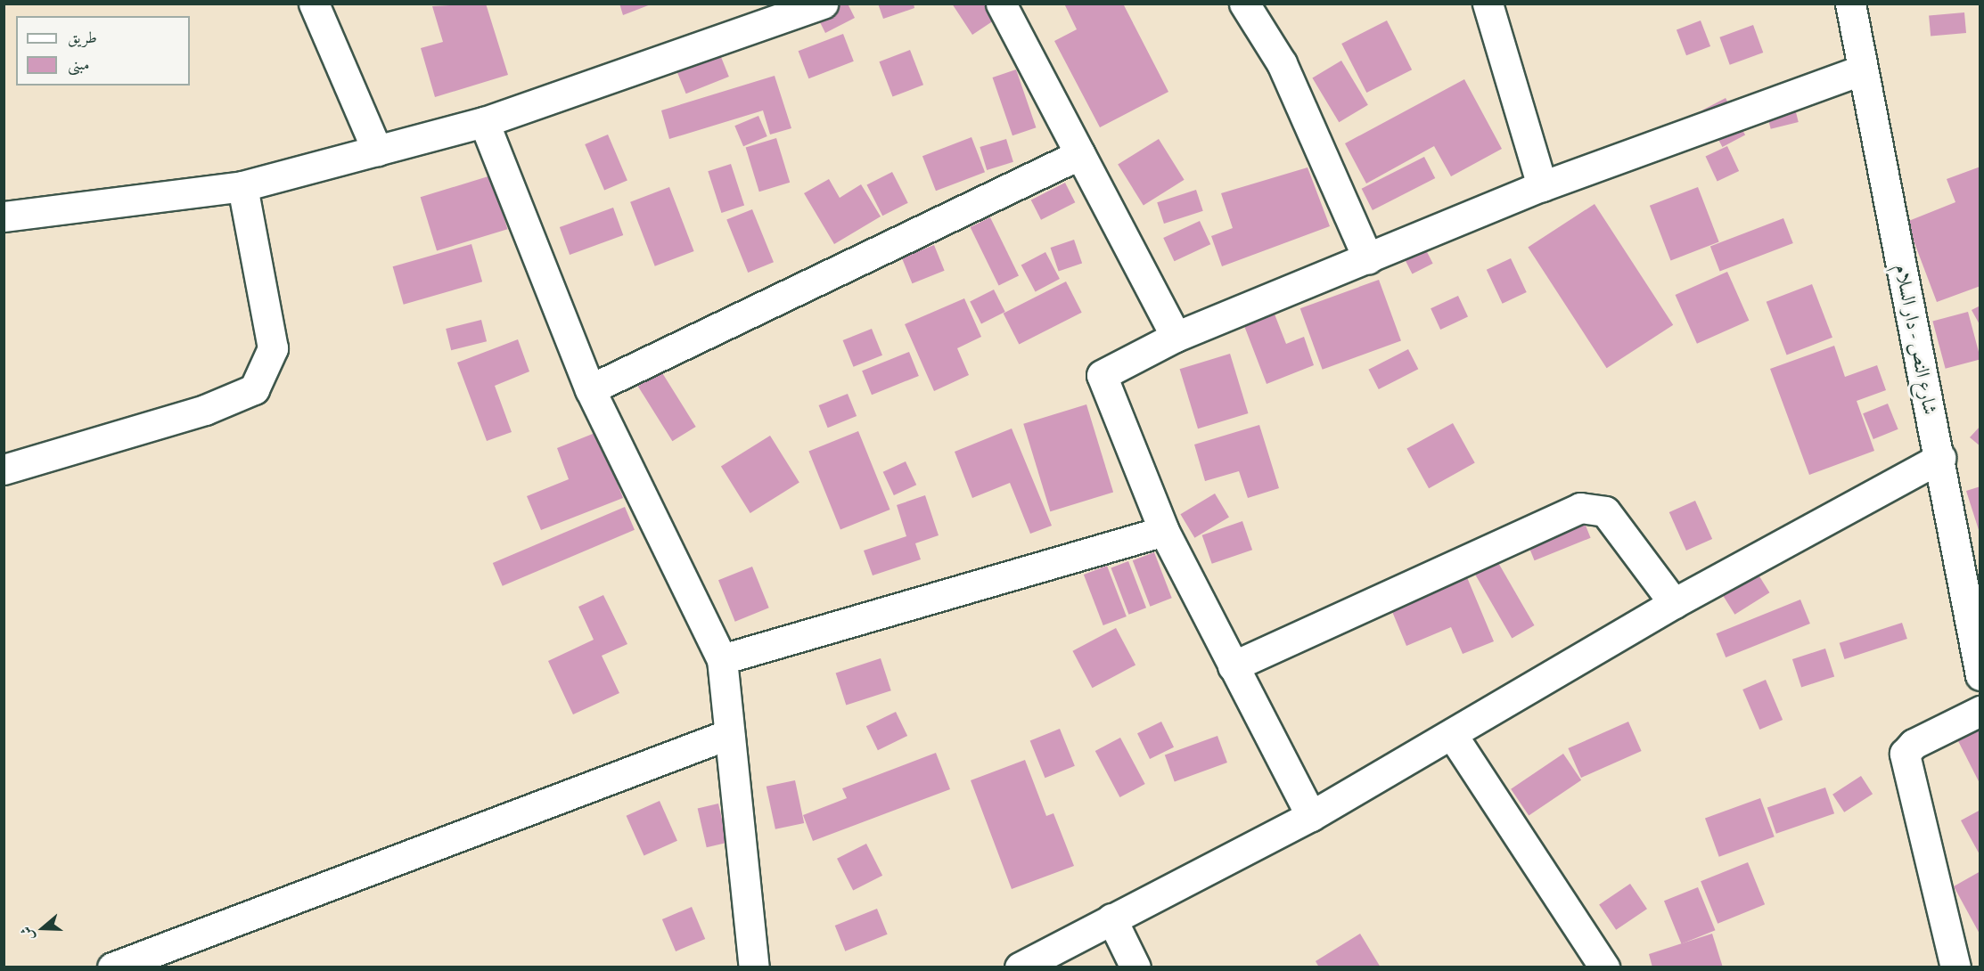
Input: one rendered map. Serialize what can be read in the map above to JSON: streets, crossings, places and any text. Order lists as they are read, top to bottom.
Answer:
{
  "streets": {
    "street": ["شارع النص - دار السلام"]
  },
  "legend": ["طريق", "مبنى"],
  "north": "left"
}
